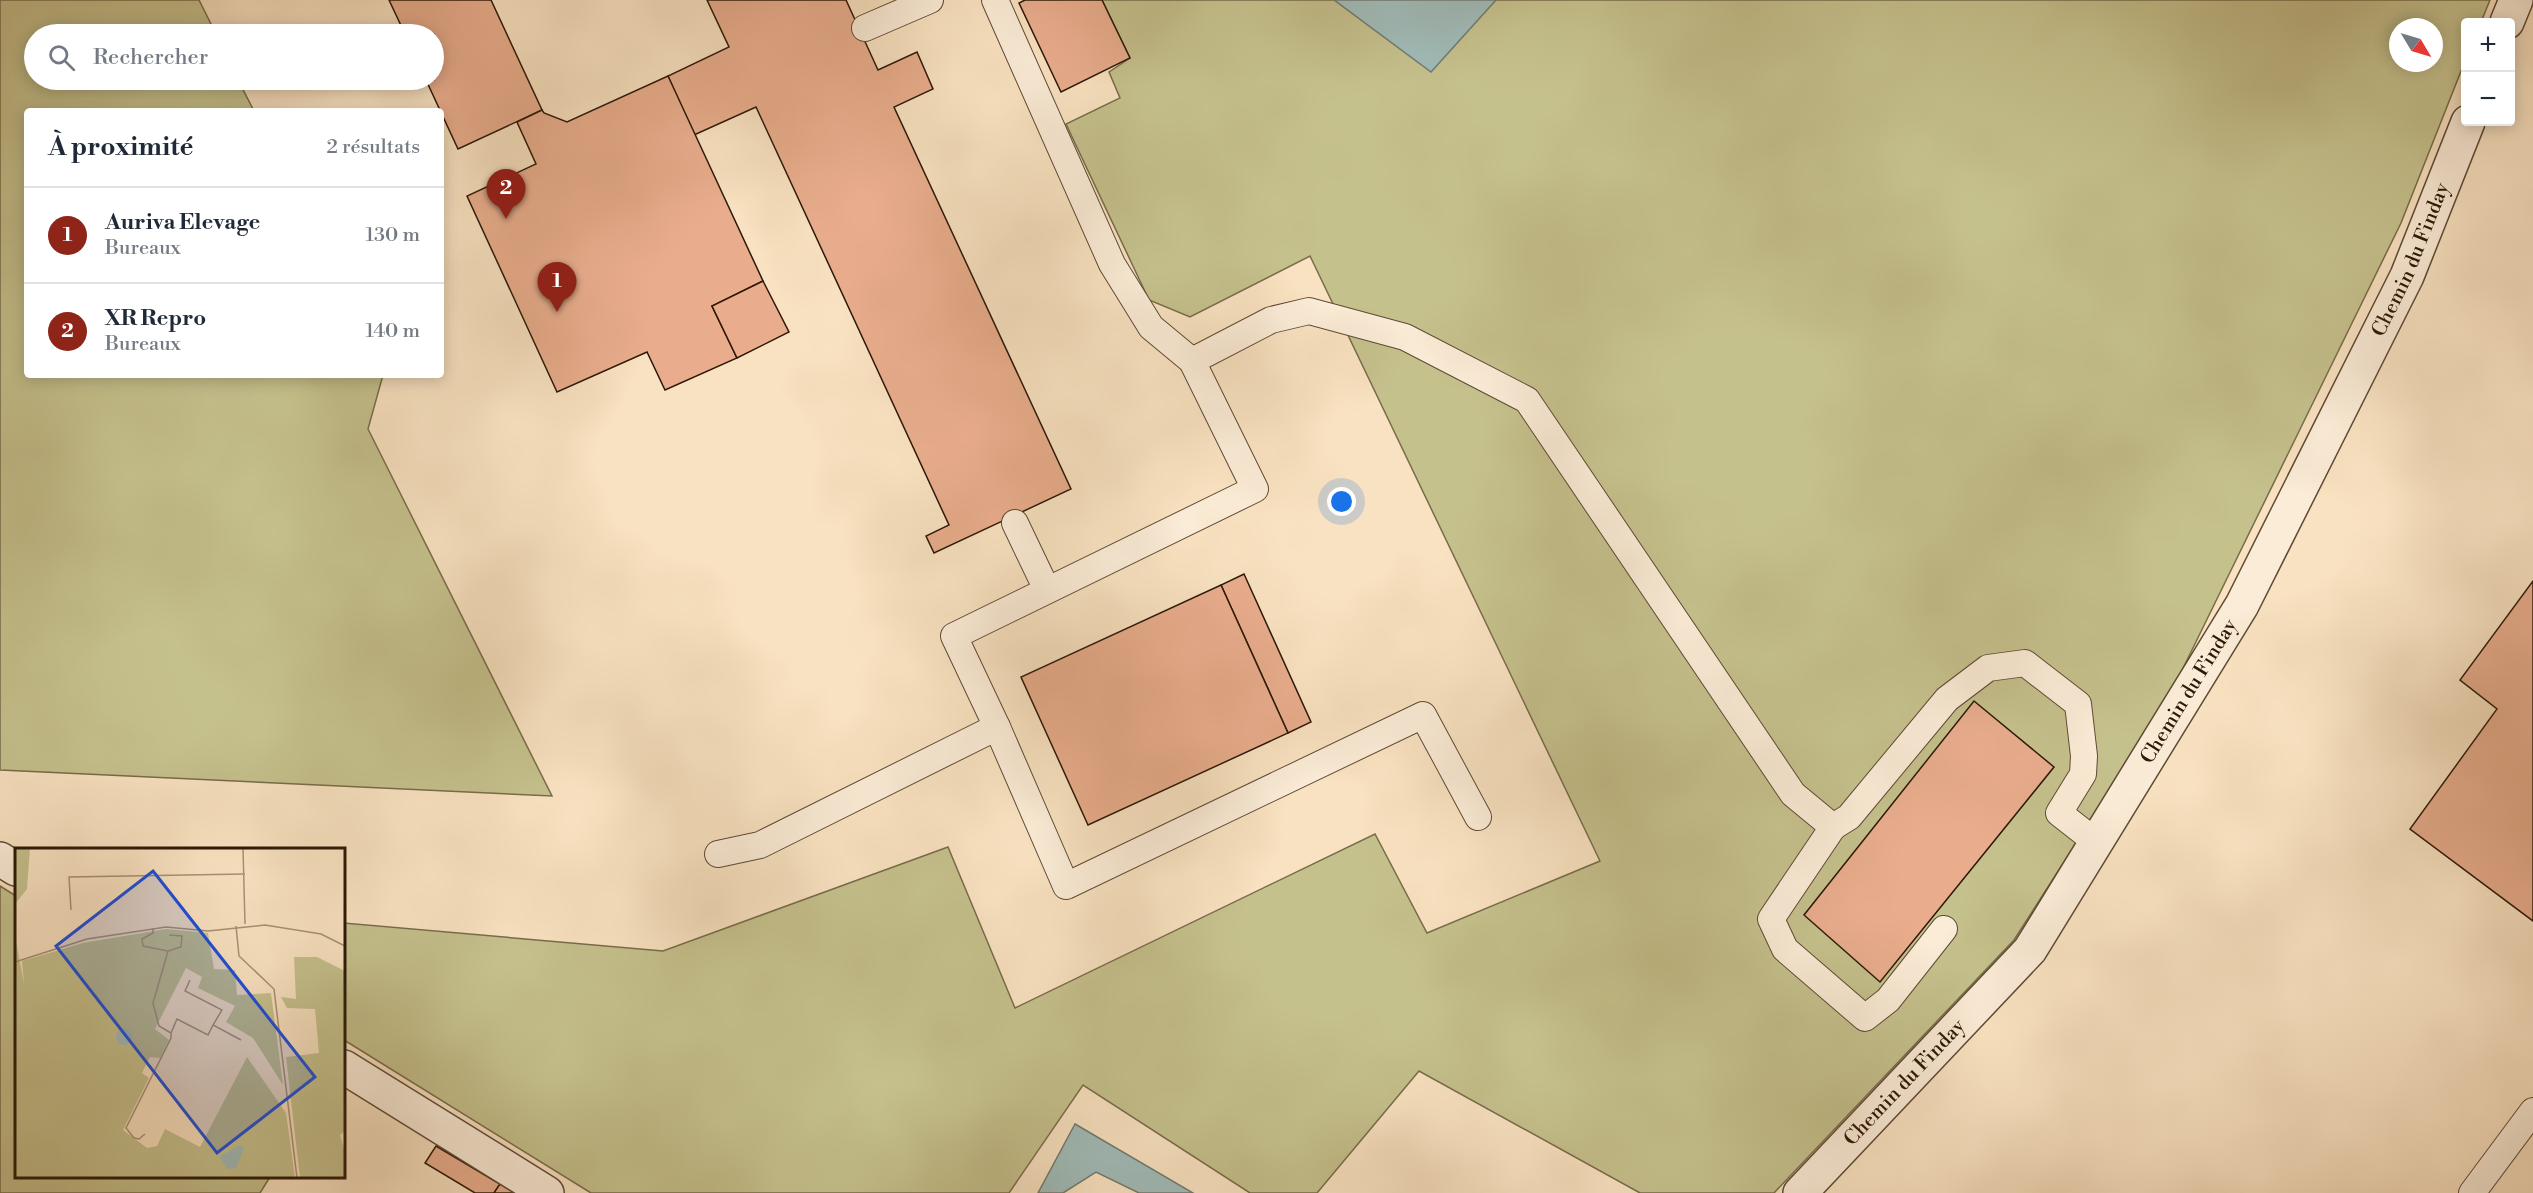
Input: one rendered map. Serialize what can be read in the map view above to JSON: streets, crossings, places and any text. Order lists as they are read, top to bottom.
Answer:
{
  "streets": {
    "street": ["Chemin du Finday"]
  },
  "north": "bottom right",
  "page": {
    "map_buttons": ["+", "−"],
    "search": "Rechercher",
    "heading": ["À proximité", "2 résultats"],
    "pins": ["2", "1"],
    "list": [
      {
        "mark": "1",
        "name": "Auriva Elevage",
        "note": "Bureaux",
        "value": "130 m"
      },
      {
        "mark": "2",
        "name": "XR Repro",
        "note": "Bureaux",
        "value": "140 m"
      }
    ]
  }
}
